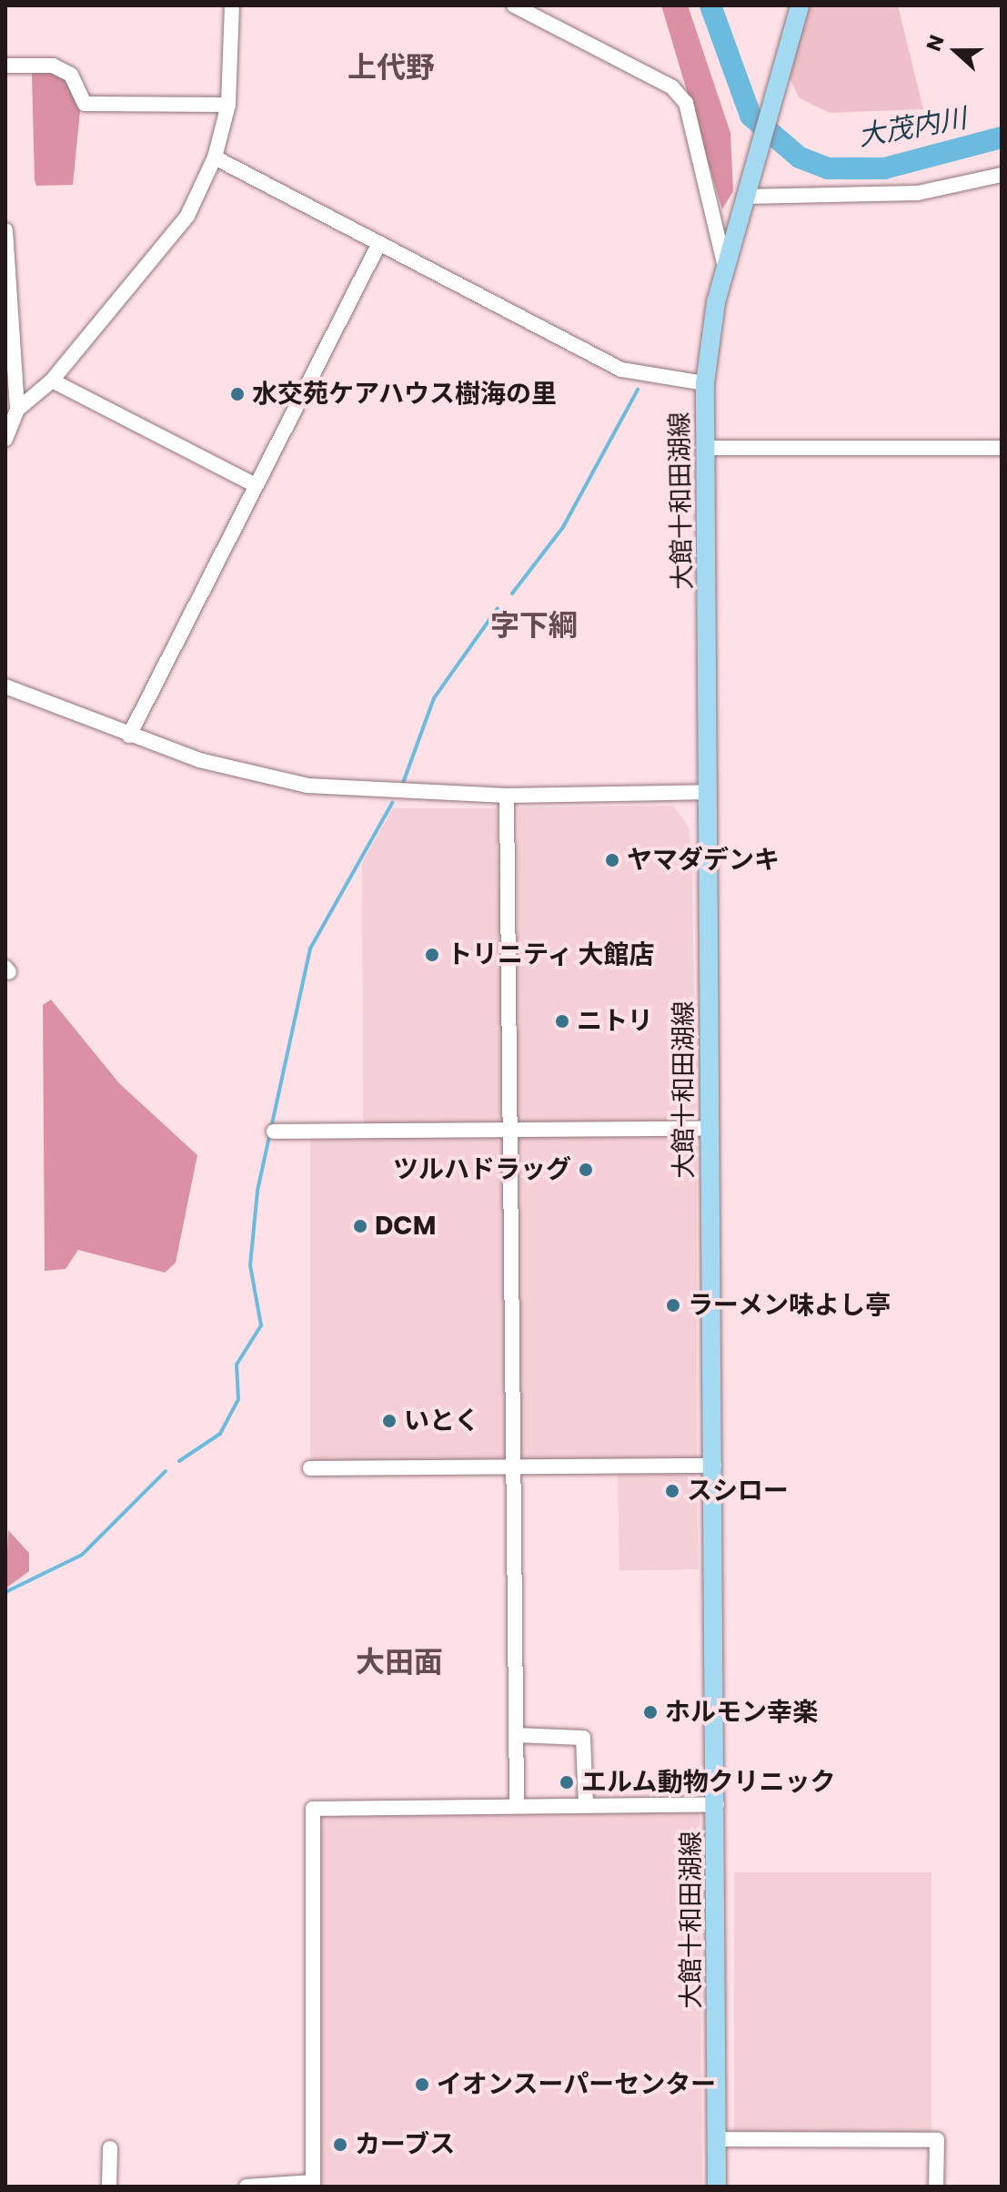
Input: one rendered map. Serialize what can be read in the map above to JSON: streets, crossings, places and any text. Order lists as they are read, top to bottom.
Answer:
{
  "streets": {
    "main road": ["大館十和田湖線"]
  },
  "districts": ["上代野", "字下綱", "大田面"],
  "water": ["大茂内川"],
  "places": [
    "水交苑ケアハウス樹海の里",
    "ヤマダデンキ",
    "トリニティ 大館店",
    "ニトリ",
    "ツルハドラッグ",
    "DCM",
    "ラーメン味よし亭",
    "いとく",
    "スシロー",
    "ホルモン幸楽",
    "エルム動物クリニック",
    "イオンスーパーセンター",
    "カーブス"
  ],
  "north": "left"
}
